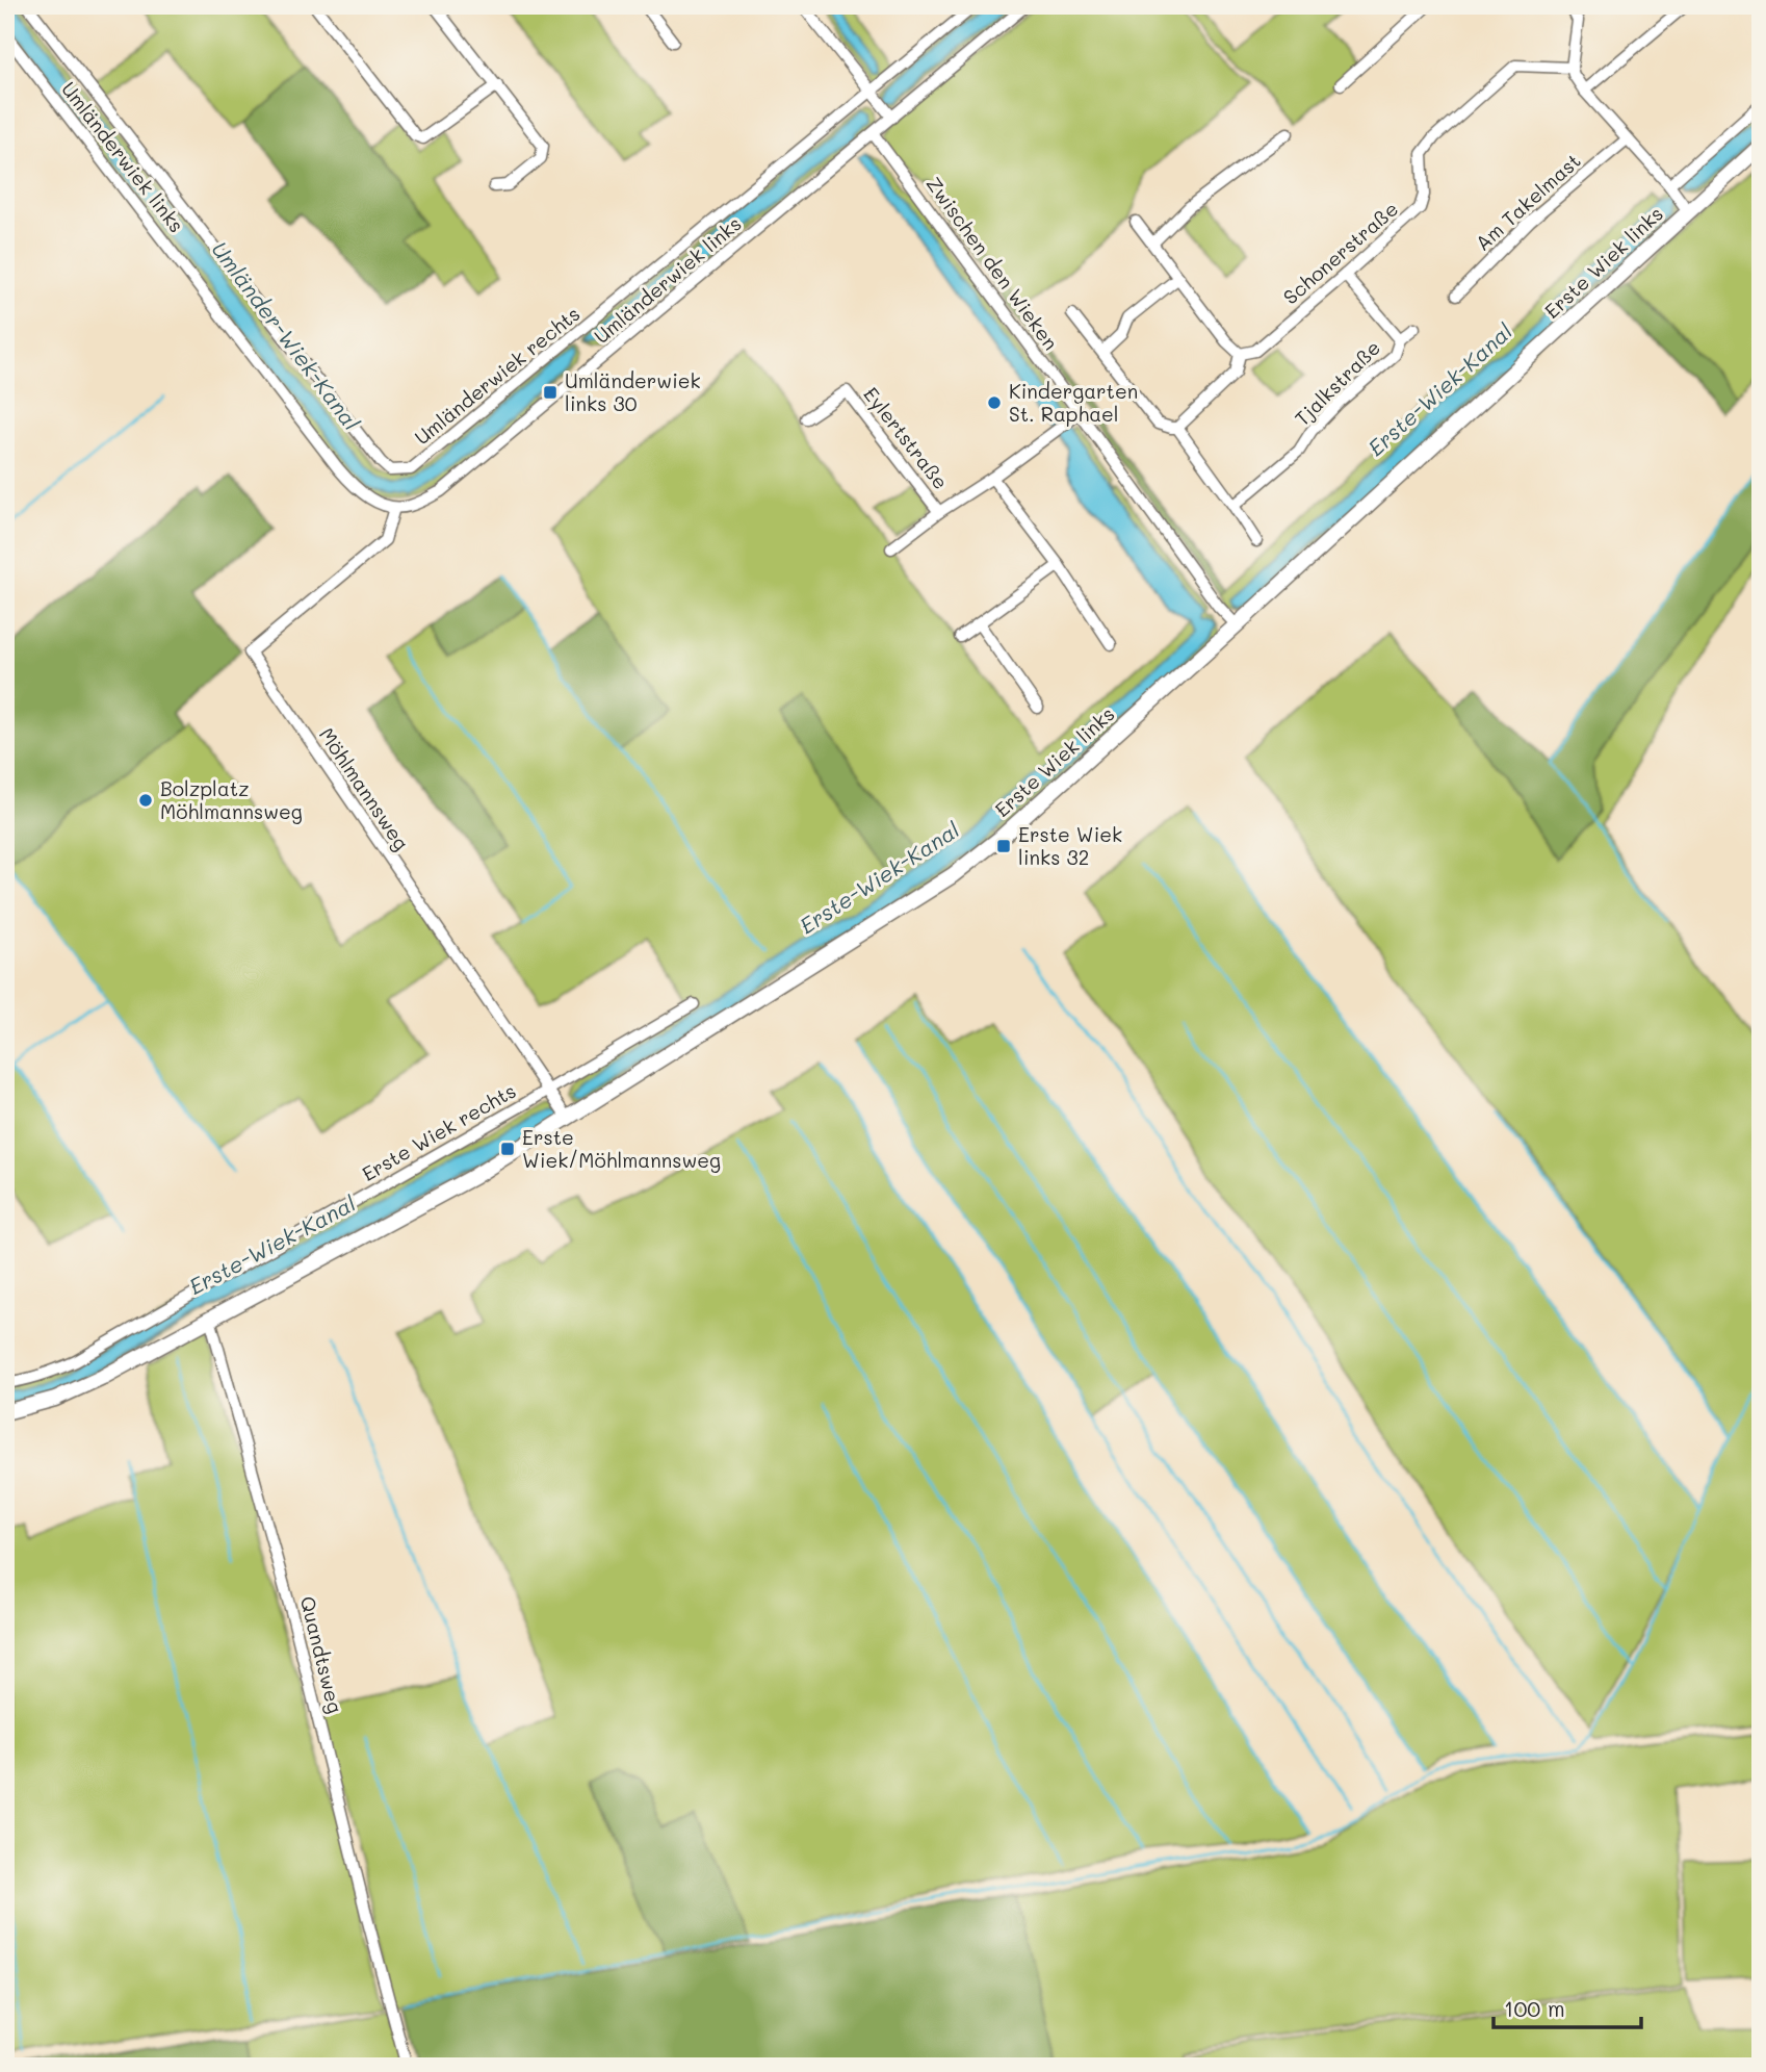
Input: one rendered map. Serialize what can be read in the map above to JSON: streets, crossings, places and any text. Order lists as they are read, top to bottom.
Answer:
{
  "streets": {
    "street": [
      "Umländerwiek links",
      "Am Takelmast",
      "Schonerstraße",
      "Erste Wiek links",
      "Zwischen den Wieken",
      "Umländerwiek rechts",
      "Tjalkstraße",
      "Eylertstraße",
      "Möhlmannsweg",
      "Erste Wiek rechts",
      "Quandtsweg"
    ]
  },
  "crossings": [
    ["Umländerwiek links", "Zwischen den Wieken"],
    ["Umländerwiek links", "Möhlmannsweg"],
    ["Schonerstraße", "Tjalkstraße"],
    ["Erste Wiek links", "Zwischen den Wieken"],
    ["Erste Wiek links", "Möhlmannsweg"],
    ["Erste Wiek links", "Quandtsweg"],
    ["Möhlmannsweg", "Erste Wiek rechts"]
  ],
  "water": ["Umländer-Wiek-Kanal", "Erste-Wiek-Kanal"],
  "places": {
    "transit": ["Umländerwiek links 30", "Erste Wiek links 32", "Erste Wiek/Möhlmannsweg"],
    "other": ["Kindergarten St. Raphael", "Bolzplatz Möhlmannsweg"]
  },
  "scale_bar": "100 m"
}
